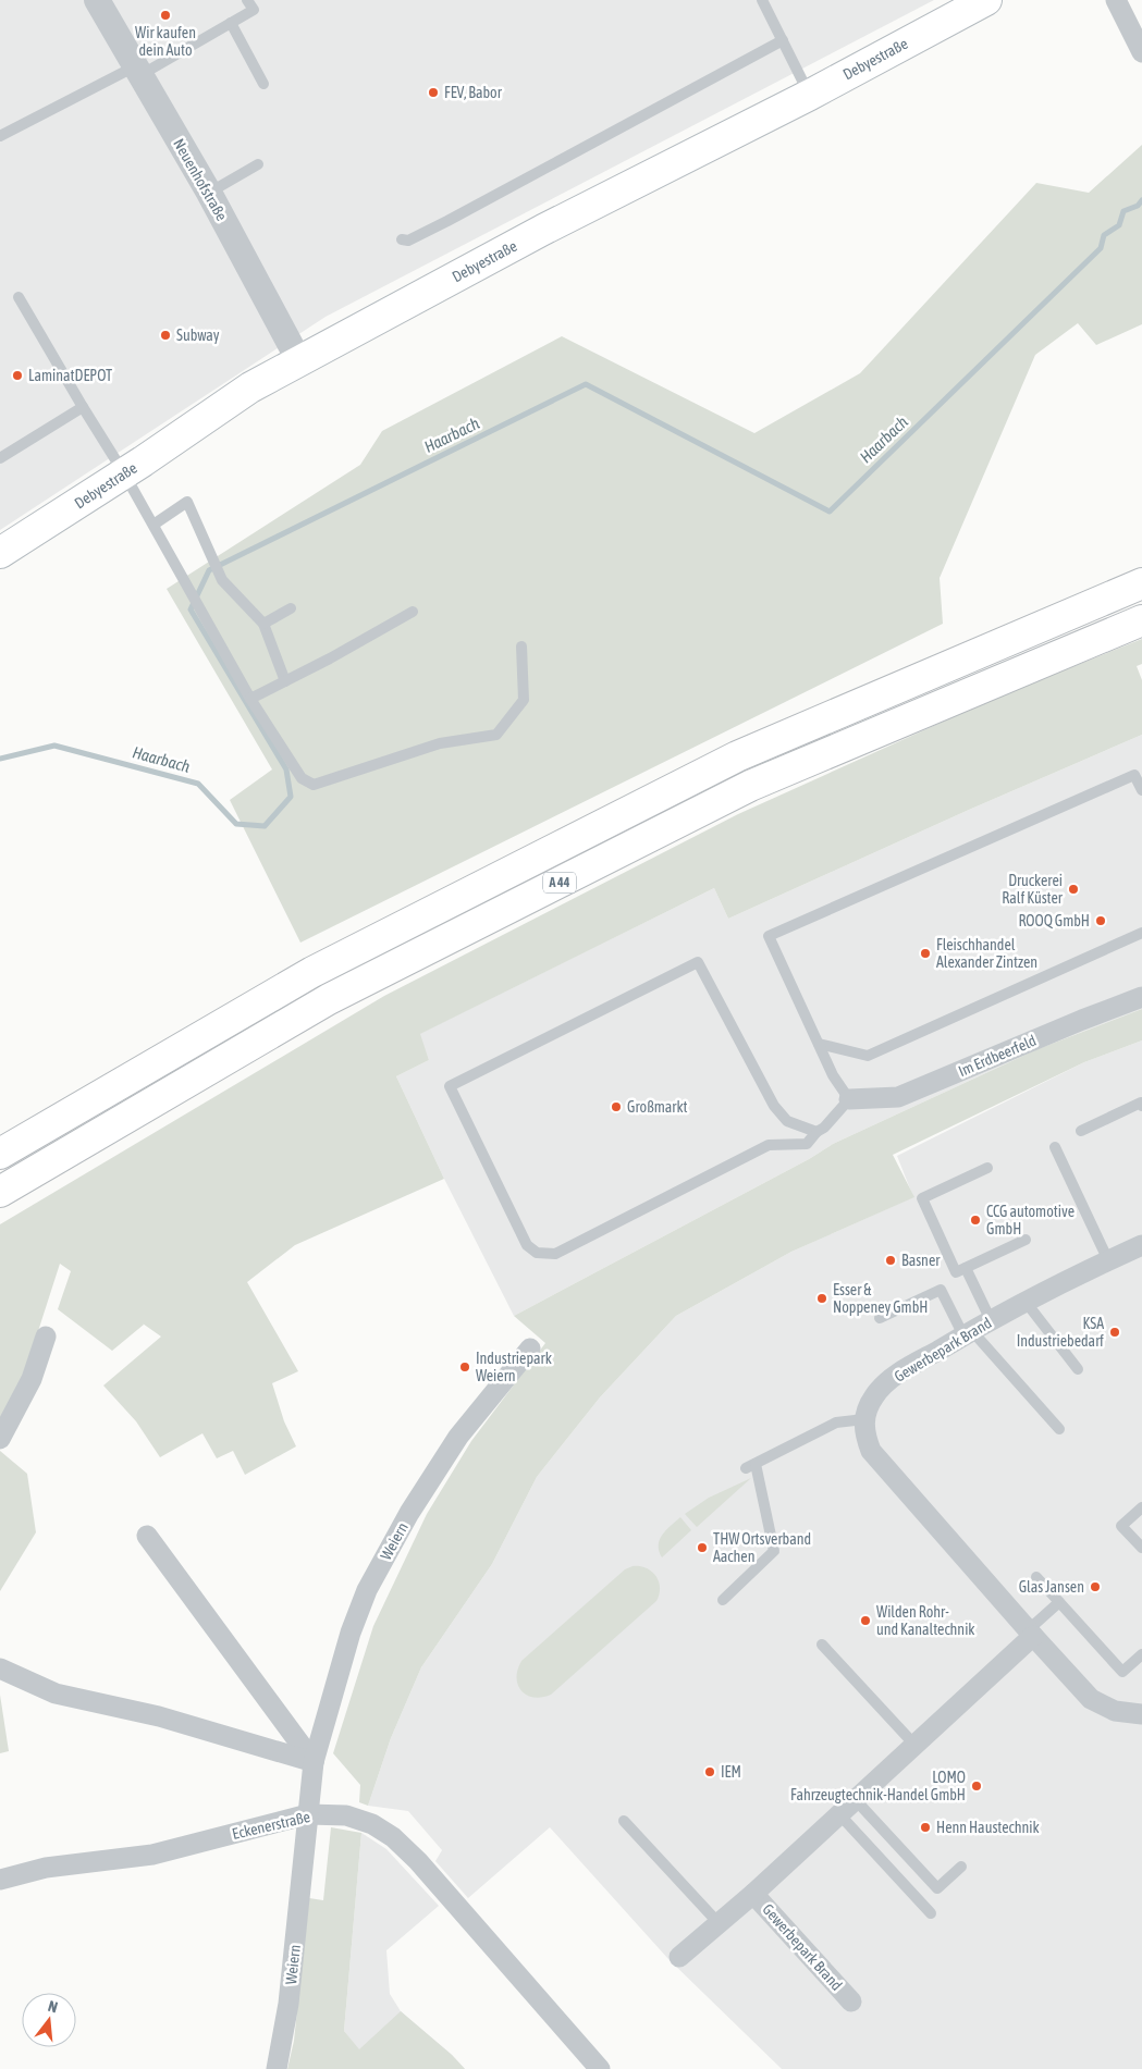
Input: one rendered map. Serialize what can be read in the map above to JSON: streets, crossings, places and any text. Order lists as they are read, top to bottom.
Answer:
{
  "streets": {
    "main road": ["Debyestraße", "A 44"],
    "street": [
      "Neuenhofstraße",
      "Im Erdbeerfeld",
      "Gewerbepark Brand",
      "Weiern",
      "Eckenerstraße"
    ]
  },
  "crossings": [
    ["Debyestraße", "Neuenhofstraße"],
    ["Weiern", "Eckenerstraße"]
  ],
  "water": ["Haarbach"],
  "places": [
    "Wir kaufen dein Auto",
    "FEV, Babor",
    "Subway",
    "LaminatDEPOT",
    "Druckerei Ralf Küster",
    "ROOQ GmbH",
    "Fleischhandel Alexander Zintzen",
    "Großmarkt",
    "CCG automotive GmbH",
    "Basner",
    "Esser & Noppeney GmbH",
    "KSA Industriebedarf",
    "Industriepark Weiern",
    "THW Ortsverband Aachen",
    "Glas Jansen",
    "Wilden Rohr- und Kanaltechnik",
    "IEM",
    "LOMO Fahrzeugtechnik-Handel GmbH",
    "Henn Haustechnik"
  ],
  "north": "top"
}
